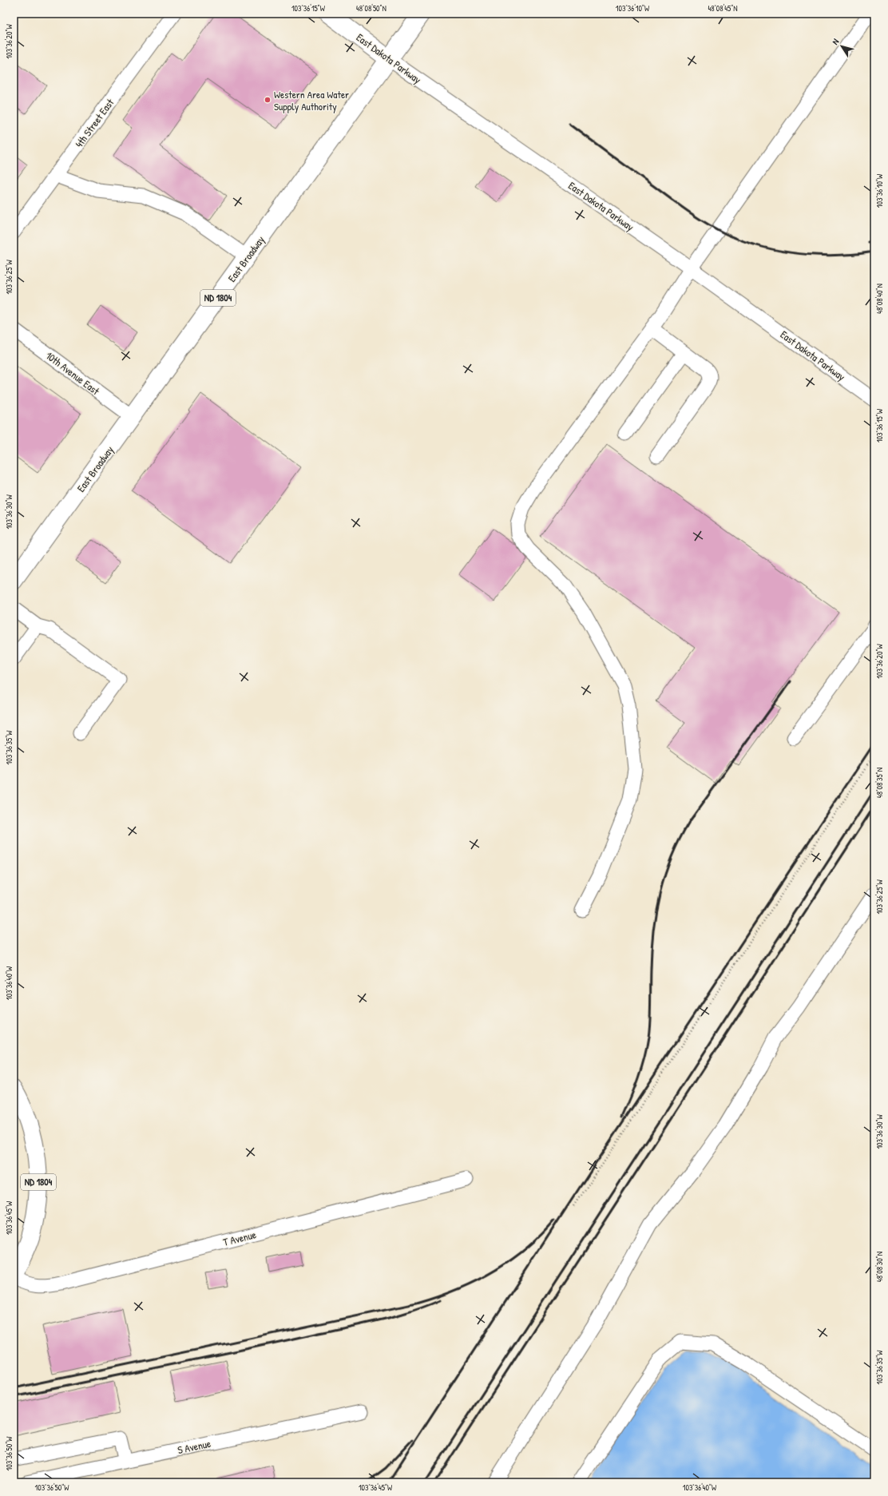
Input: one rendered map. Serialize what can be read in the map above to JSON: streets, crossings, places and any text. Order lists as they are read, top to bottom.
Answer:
{
  "streets": {
    "main road": ["East Dakota Parkway", "East Broadway", "ND 1804"],
    "street": [
      "4th Street East",
      "10th Avenue East",
      "T Avenue",
      "S Avenue"
    ]
  },
  "crossings": [
    ["East Dakota Parkway", "East Broadway"],
    ["East Broadway", "10th Avenue East"]
  ],
  "places": ["Western Area Water Supply Authority"],
  "north": "top left",
  "coordinates": [
    "103°36'15\"W",
    "48°08'50\"N",
    "103°36'10\"W",
    "48°08'45\"N",
    "103°36'20\"W",
    "103°36'25\"W",
    "48°08'40\"N",
    "103°36'30\"W",
    "103°36'35\"W",
    "48°08'35\"N",
    "103°36'40\"W",
    "103°36'45\"W",
    "48°08'30\"N",
    "103°36'50\"W"
  ]
}
